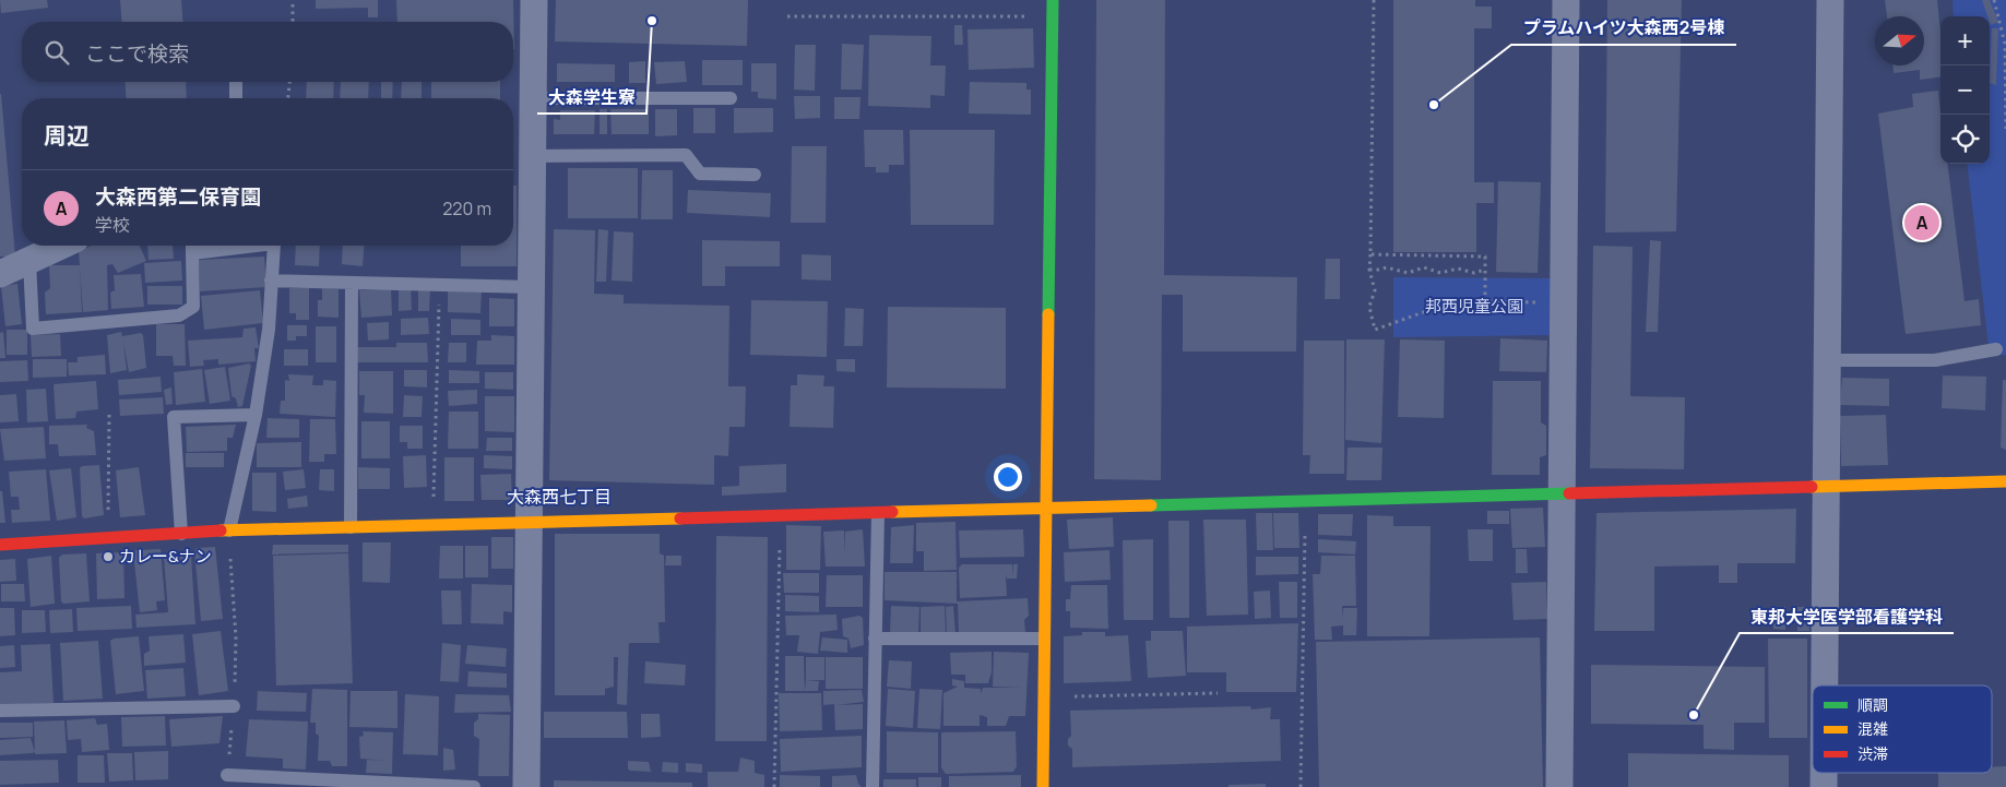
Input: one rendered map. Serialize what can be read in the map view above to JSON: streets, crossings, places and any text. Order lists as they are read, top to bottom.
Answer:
{
  "districts": ["大森西七丁目"],
  "parks": ["邦西児童公園"],
  "places": [
    "大森学生寮",
    "プラムハイツ大森西2号棟",
    "カレー&ナン",
    "東邦大学医学部看護学科"
  ],
  "legend": ["順調", "混雑", "渋滞"],
  "north": "right",
  "page": {
    "map_buttons": ["+", "−"],
    "search": "ここで検索",
    "heading": "周辺",
    "list": [
      {
        "mark": "A",
        "name": "大森西第二保育園",
        "note": "学校",
        "value": "220 m"
      }
    ],
    "pins": "A"
  }
}
